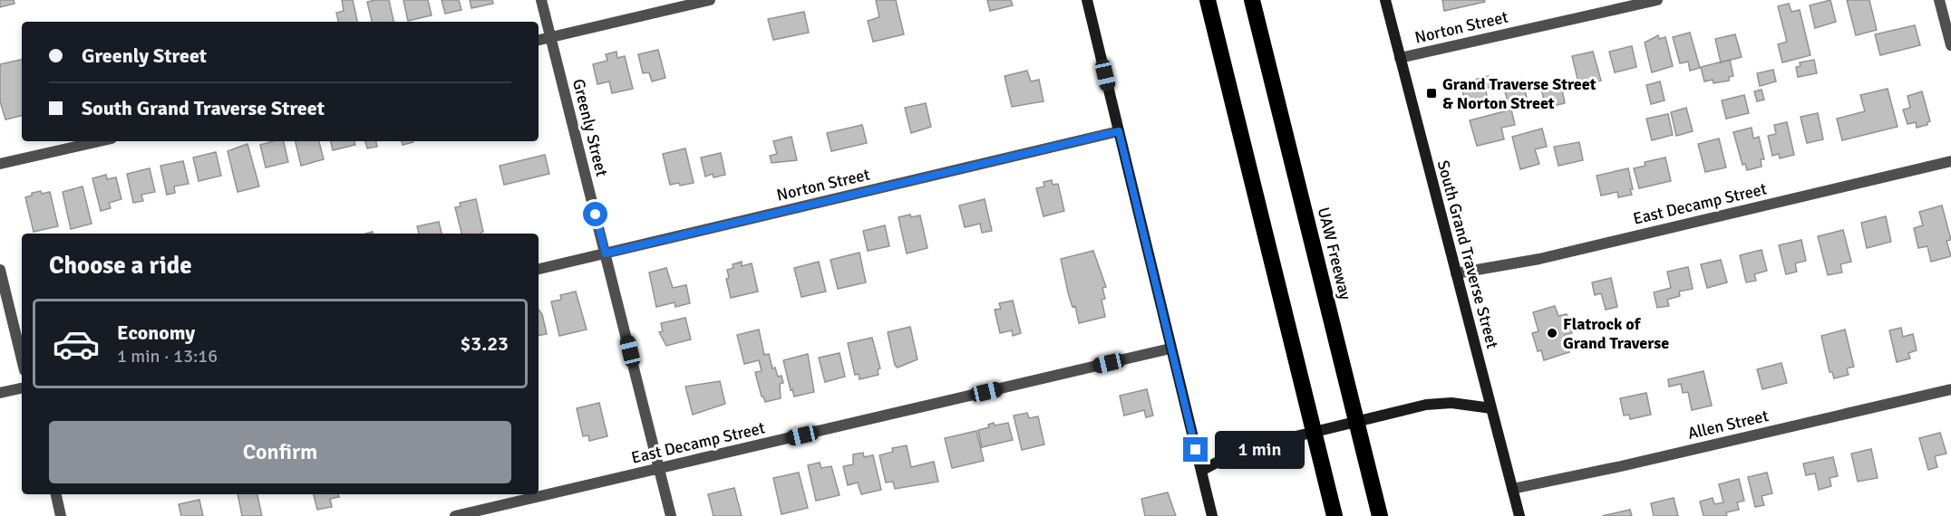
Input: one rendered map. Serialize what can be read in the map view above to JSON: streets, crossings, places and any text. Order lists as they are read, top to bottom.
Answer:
{
  "streets": {
    "highway": ["UAW Freeway"],
    "main road": ["South Grand Traverse Street"],
    "street": [
      "Norton Street",
      "Greenly Street",
      "East Decamp Street",
      "Allen Street"
    ]
  },
  "crossings": [
    ["Norton Street", "Greenly Street"],
    ["Norton Street", "South Grand Traverse Street"],
    ["Greenly Street", "East Decamp Street"],
    ["East Decamp Street", "South Grand Traverse Street"],
    ["South Grand Traverse Street", "Allen Street"]
  ],
  "places": {
    "transit": ["Grand Traverse Street & Norton Street"],
    "other": ["Flatrock of Grand Traverse"]
  },
  "page": {
    "banner": ["Greenly Street", "South Grand Traverse Street"],
    "heading": "Choose a ride",
    "list": [
      {
        "name": "Economy",
        "note": "1 min · 13:16",
        "value": "$3.23"
      }
    ],
    "buttons": "Confirm",
    "bubble": "1 min"
  }
}
